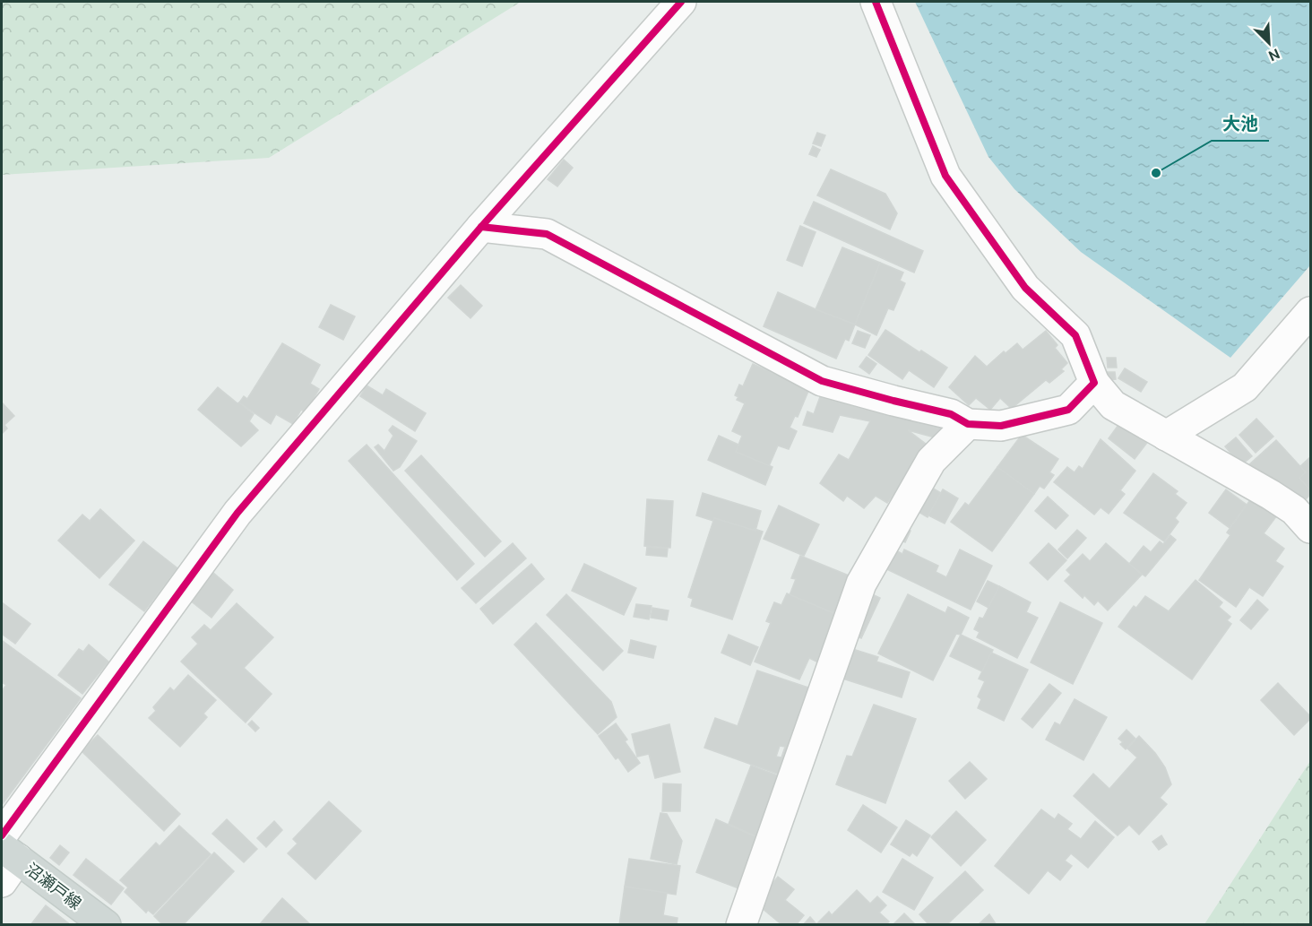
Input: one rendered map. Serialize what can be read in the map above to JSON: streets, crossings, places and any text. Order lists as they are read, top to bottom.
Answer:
{
  "streets": {
    "main road": ["沼瀬戸線"]
  },
  "places": ["大池"],
  "north": "bottom right"
}
